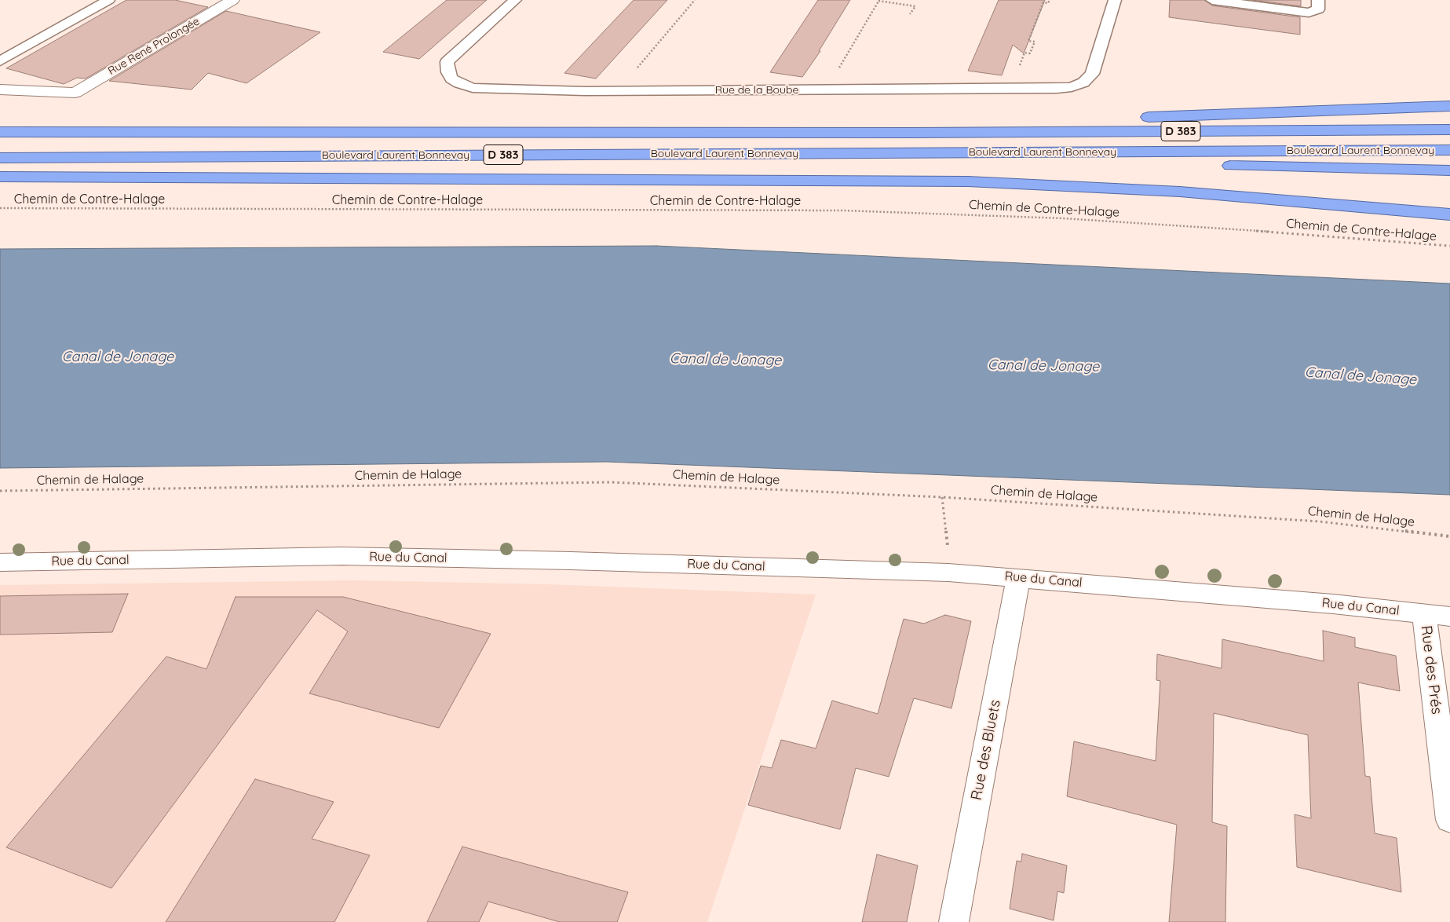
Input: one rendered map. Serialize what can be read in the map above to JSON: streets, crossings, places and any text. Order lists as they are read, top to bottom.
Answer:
{
  "streets": {
    "highway": ["D 383", "Boulevard Laurent Bonnevay"],
    "street": [
      "Rue René Prolongée",
      "Rue du Canal",
      "Rue des Prés",
      "Rue des Bluets"
    ],
    "lane": ["Rue de la Boube"],
    "path": ["Chemin de Contre-Halage", "Chemin de Halage"]
  },
  "crossings": [
    ["Rue du Canal", "Rue des Prés"],
    ["Rue du Canal", "Rue des Bluets"]
  ],
  "water": ["Canal de Jonage"]
}
